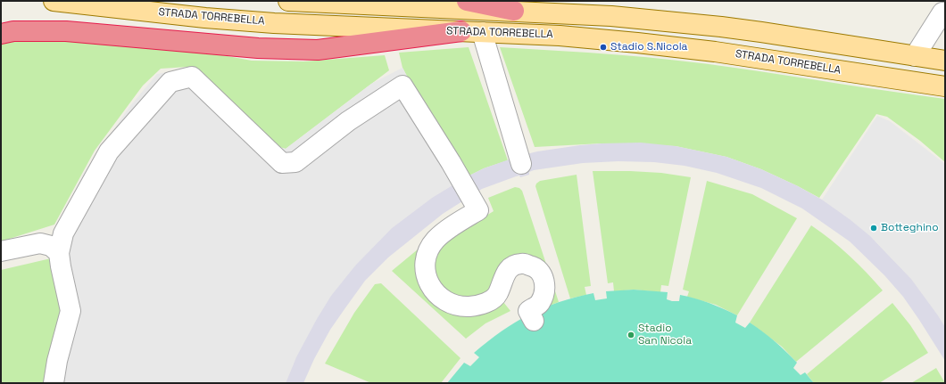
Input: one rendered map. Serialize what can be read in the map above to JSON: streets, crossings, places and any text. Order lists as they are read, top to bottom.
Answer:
{
  "streets": {
    "main road": ["STRADA TORREBELLA"]
  },
  "places": ["Stadio S.Nicola", "Botteghino", "Stadio San Nicola"]
}
